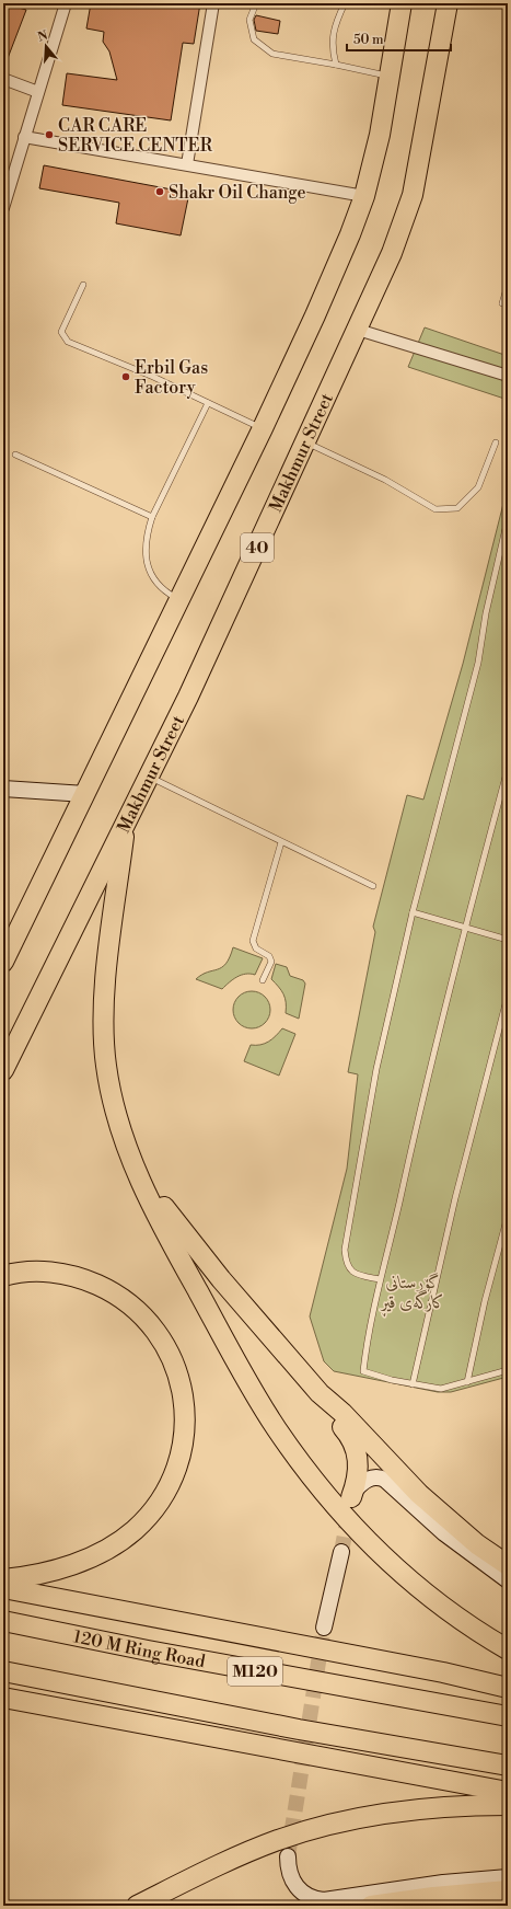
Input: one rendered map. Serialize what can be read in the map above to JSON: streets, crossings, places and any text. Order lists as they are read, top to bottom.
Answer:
{
  "streets": {
    "highway": [
      "Makhmur Street",
      "40",
      "120 M Ring Road",
      "M120"
    ]
  },
  "parks": ["گۆڕستانی کارگەی قیڕ"],
  "places": ["CAR CARE SERVICE CENTER", "Shakr Oil Change", "Erbil Gas Factory"],
  "scale_bar": "50 m",
  "north": "top"
}
